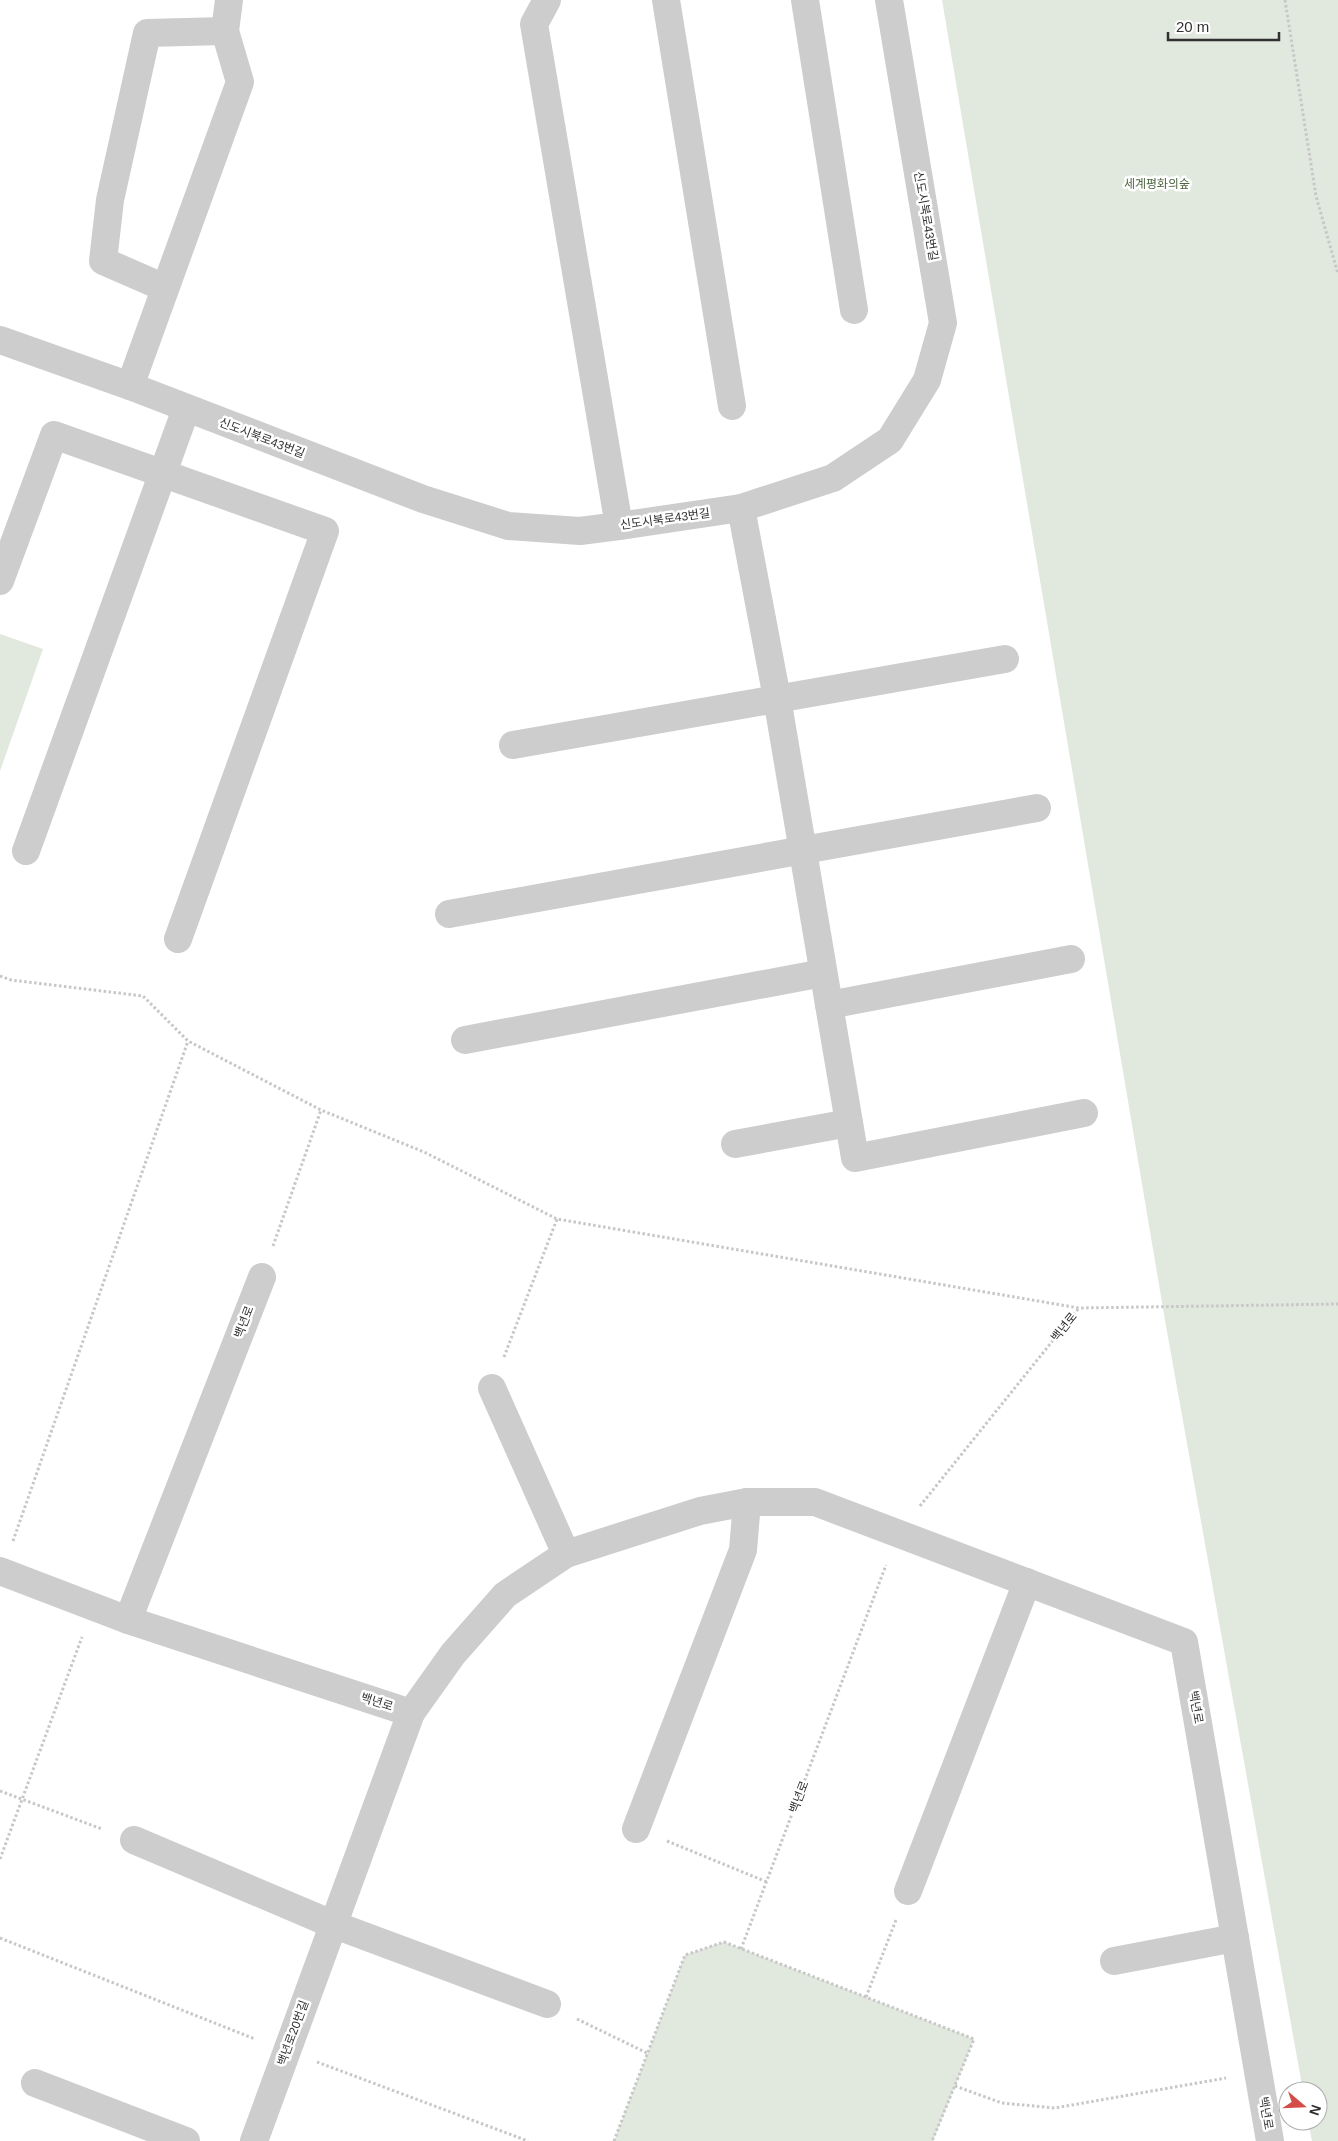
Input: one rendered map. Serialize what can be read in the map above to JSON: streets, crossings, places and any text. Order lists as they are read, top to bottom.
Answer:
{
  "streets": {
    "street": ["신도시북로43번길", "백년로", "백년로20번길"]
  },
  "crossings": [
    ["백년로", "백년로20번길"]
  ],
  "parks": ["세계평화의숲"],
  "scale_bar": "20 m",
  "north": "right"
}
